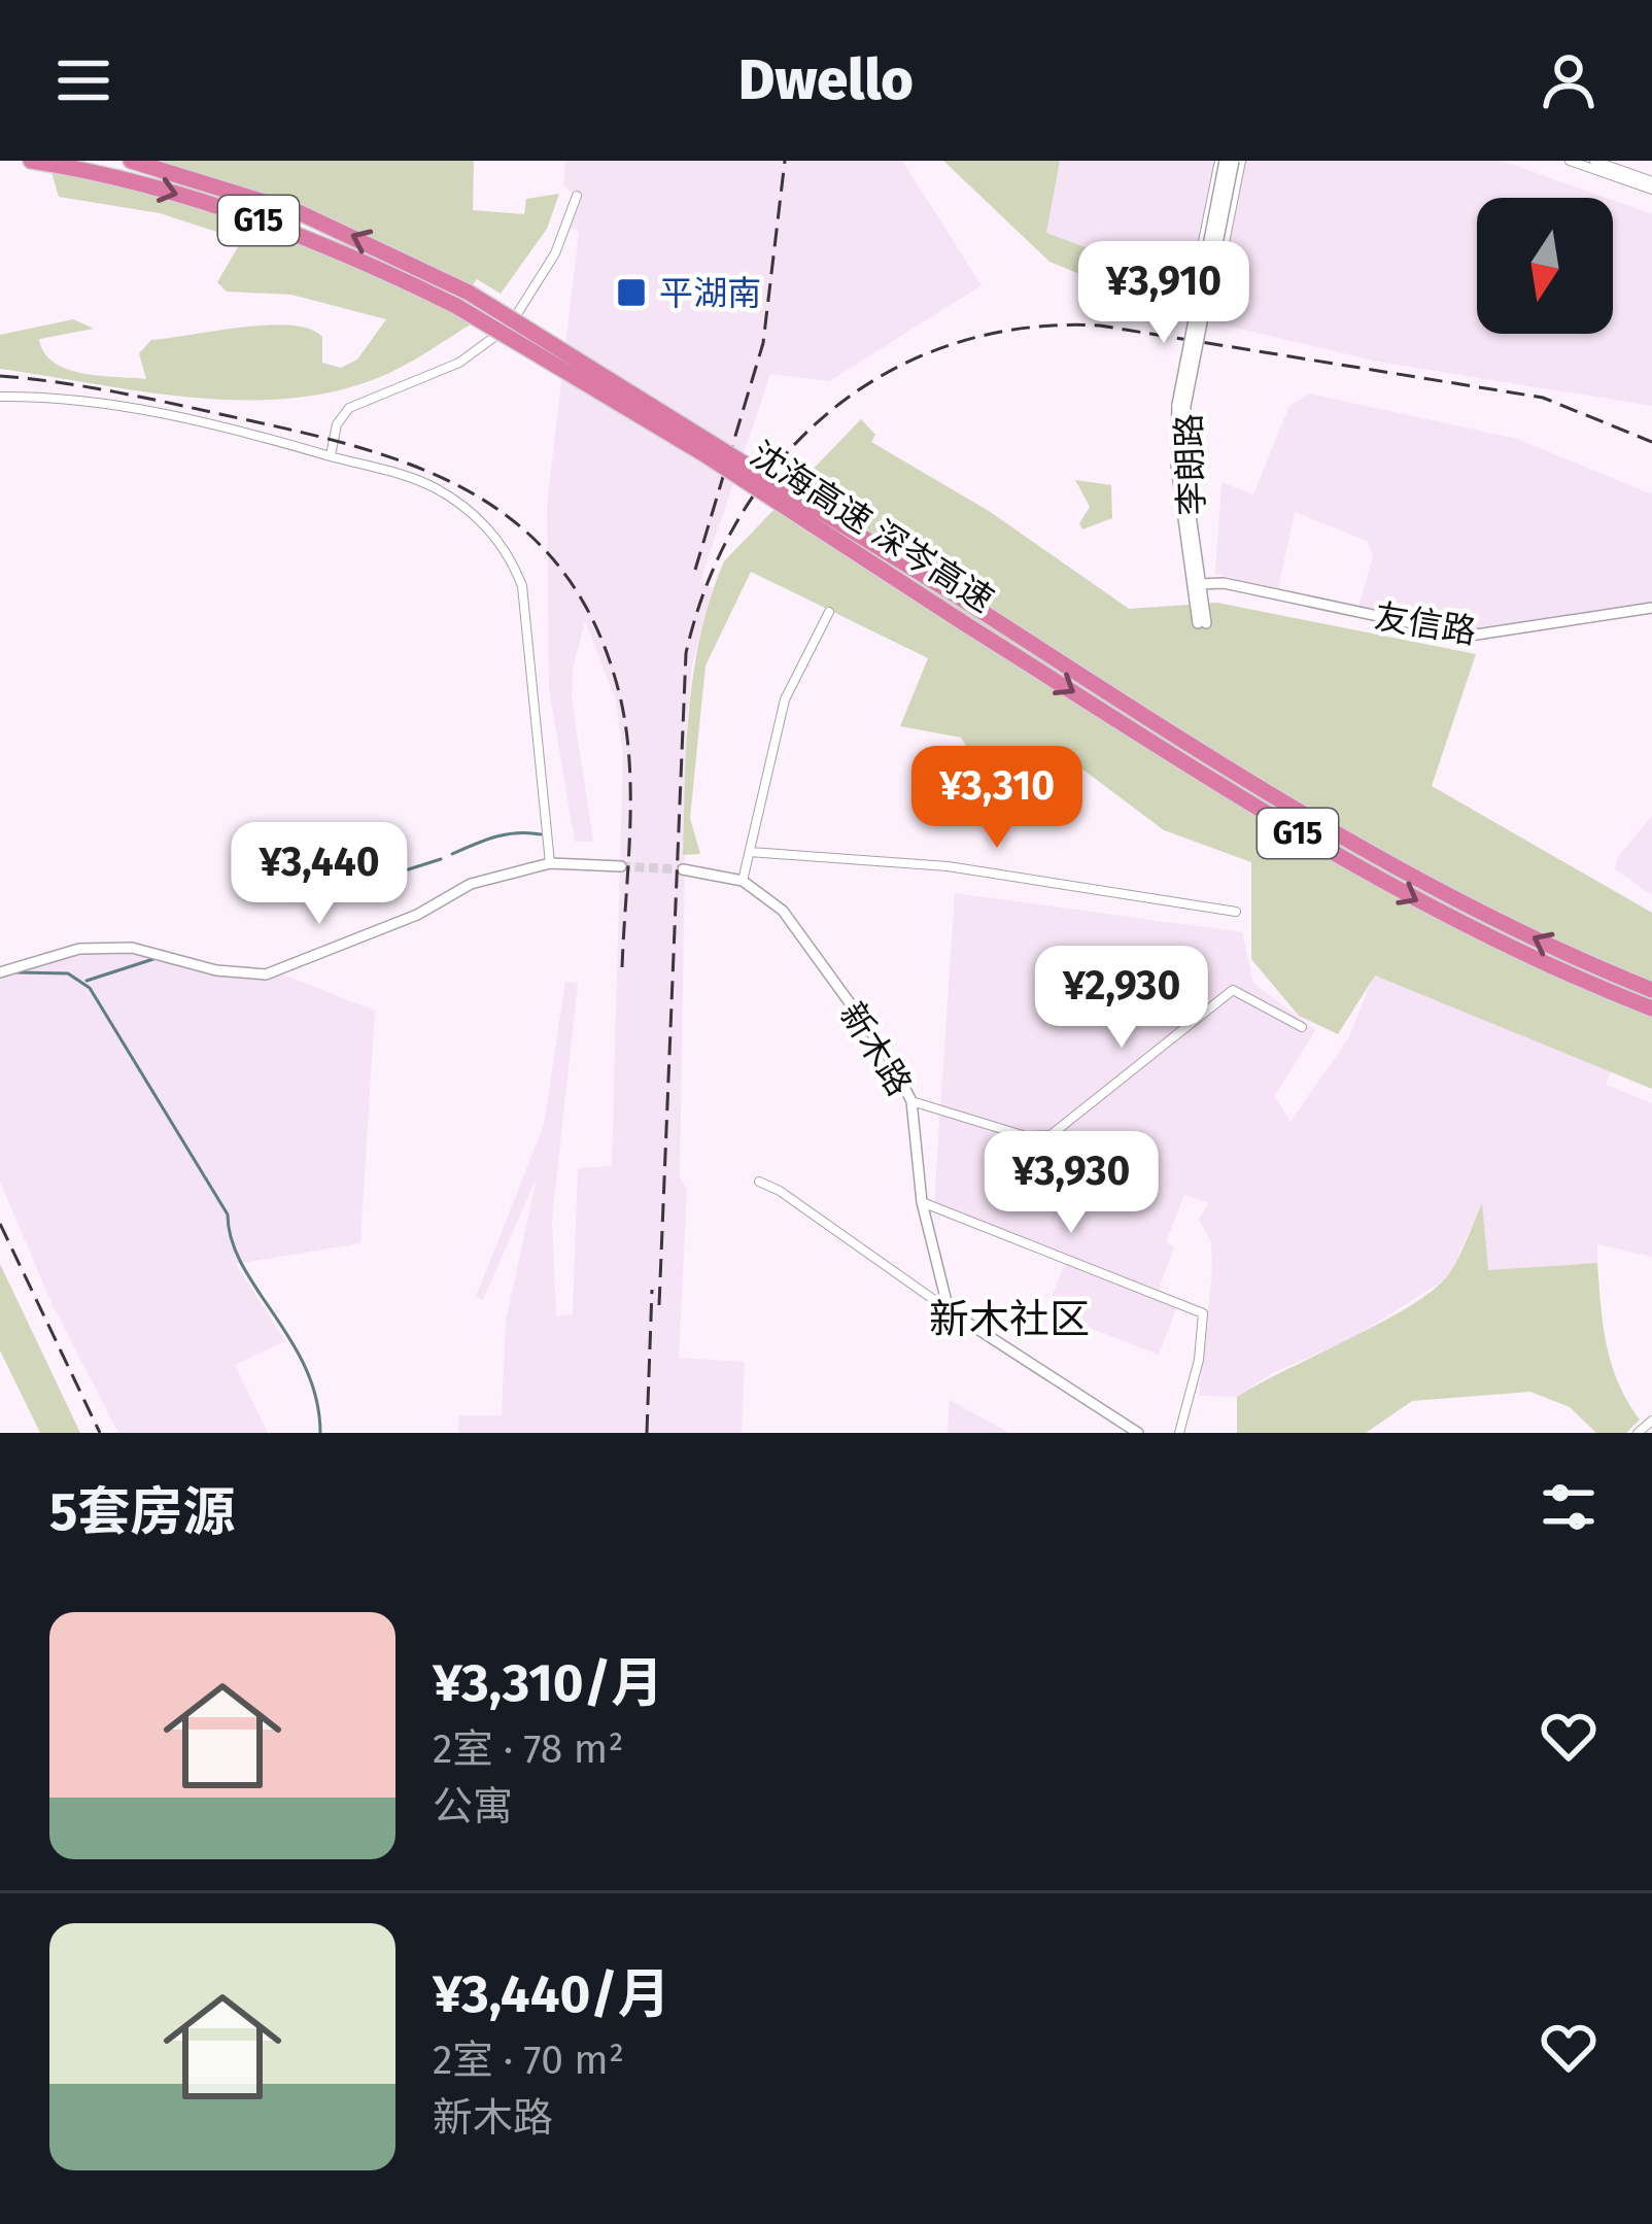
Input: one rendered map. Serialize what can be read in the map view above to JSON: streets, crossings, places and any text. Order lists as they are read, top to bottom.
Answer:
{
  "streets": {
    "highway": ["G15", "沈海高速 深岑高速"],
    "street": ["李朗路", "友信路", "新木路"]
  },
  "crossings": [
    ["李朗路", "友信路"]
  ],
  "districts": ["新木社区"],
  "places": {
    "transit": ["平湖南"]
  },
  "north": "bottom",
  "page": {
    "header": "Dwello",
    "price": [
      "¥3,910",
      "¥3,310",
      "¥3,440",
      "¥2,930",
      "¥3,930"
    ],
    "heading": "5套房源",
    "list": [
      {
        "name": "¥3,310/月",
        "note": "2室 · 78 m² · 公寓"
      },
      {
        "name": "¥3,440/月",
        "note": "2室 · 70 m² · 新木路"
      }
    ]
  }
}
